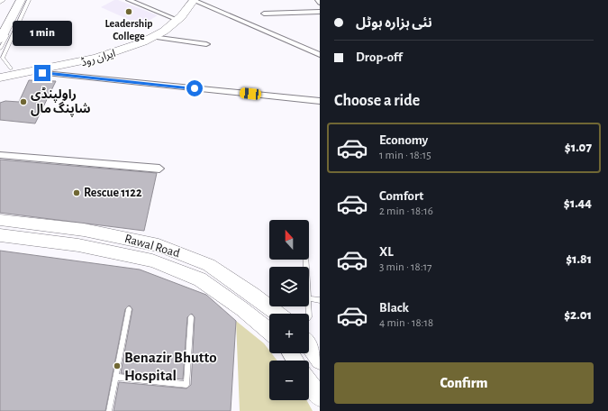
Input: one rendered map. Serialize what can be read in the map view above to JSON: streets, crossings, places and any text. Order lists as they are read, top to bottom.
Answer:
{
  "streets": {
    "main road": ["ایران روڈ", "Rawal Road"]
  },
  "places": [
    "Leadership College",
    "راولپنڈی شاپنگ مال",
    "Rescue 1122",
    "Benazir Bhutto Hospital"
  ],
  "north": "top",
  "page": {
    "banner": ["نئی ہزارہ ہوٹل", "Drop-off"],
    "bubble": "1 min",
    "heading": "Choose a ride",
    "list": [
      {
        "name": "Economy",
        "note": "1 min · 18:15",
        "value": "$1.07"
      },
      {
        "name": "Comfort",
        "note": "2 min · 18:16",
        "value": "$1.44"
      },
      {
        "name": "XL",
        "note": "3 min · 18:17",
        "value": "$1.81"
      },
      {
        "name": "Black",
        "note": "4 min · 18:18",
        "value": "$2.01"
      }
    ],
    "map_buttons": ["+", "−"],
    "buttons": "Confirm"
  }
}
